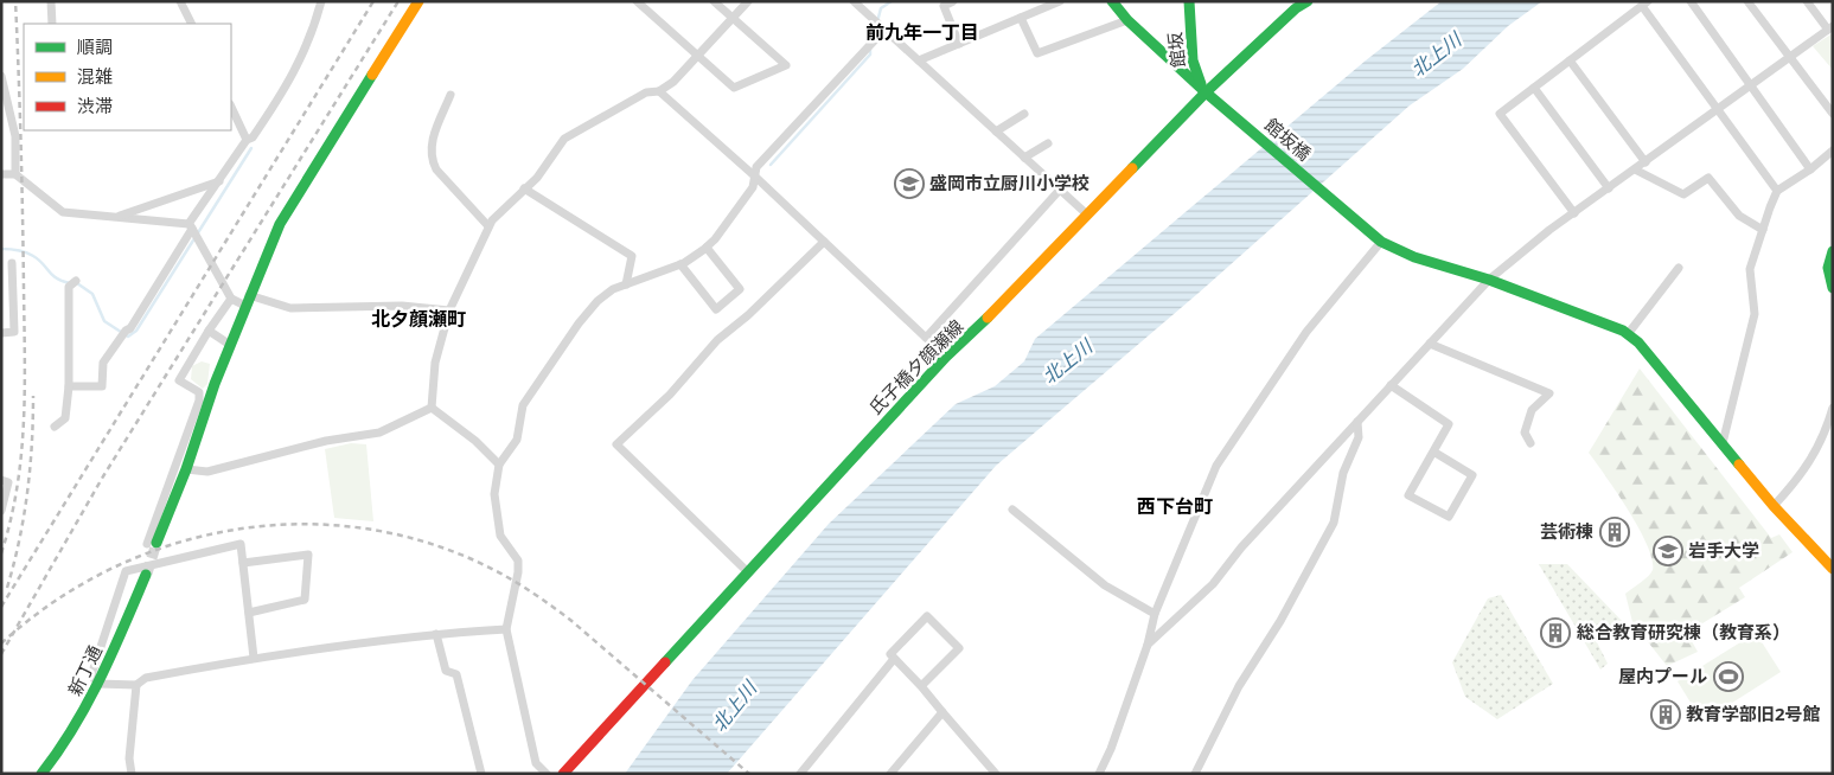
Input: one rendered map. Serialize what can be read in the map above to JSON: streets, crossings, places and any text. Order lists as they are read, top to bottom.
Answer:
{
  "streets": {
    "street": [
      "館坂",
      "館坂橋",
      "氏子橋夕顔瀬線",
      "新丁通"
    ]
  },
  "crossings": [
    ["館坂", "館坂橋"],
    ["館坂", "氏子橋夕顔瀬線"],
    ["館坂橋", "氏子橋夕顔瀬線"]
  ],
  "districts": ["前九年一丁目", "北夕顔瀬町", "西下台町"],
  "water": ["北上川"],
  "places": {
    "school or university": ["盛岡市立厨川小学校", "岩手大学"],
    "building": ["芸術棟", "総合教育研究棟（教育系）", "教育学部旧2号館"],
    "sports": ["屋内プール"]
  },
  "legend": ["順調", "混雑", "渋滞"]
}
